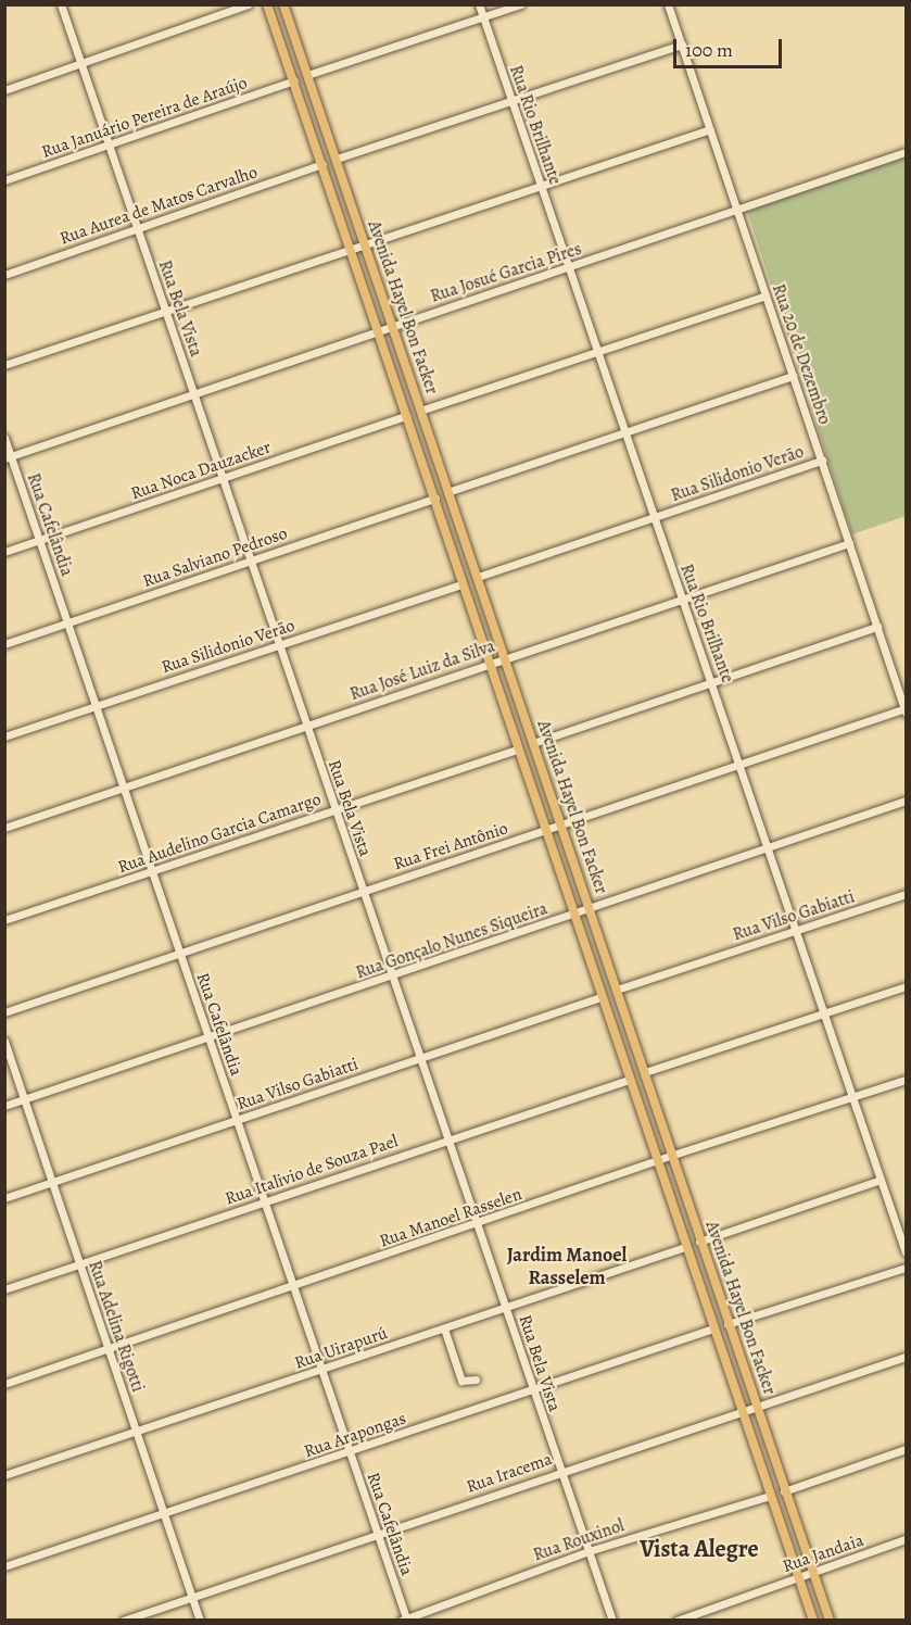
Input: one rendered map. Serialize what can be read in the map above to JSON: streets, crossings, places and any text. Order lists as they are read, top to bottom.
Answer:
{
  "streets": {
    "main road": ["Avenida Hayel Bon Facker"],
    "street": [
      "Rua Januário Pereira de Araújo",
      "Rua Rio Brilhante",
      "Rua Aurea de Matos Carvalho",
      "Rua Josué Garcia Pires",
      "Rua Bela Vista",
      "Rua 20 de Dezembro",
      "Rua Noca Dauzacker",
      "Rua Silidonio Verão",
      "Rua Cafelândia",
      "Rua Salviano Pedroso",
      "Rua José Luiz da Silva",
      "Rua Audelino Garcia Camargo",
      "Rua Frei Antônio",
      "Rua Vilso Gabiatti",
      "Rua Gonçalo Nunes Siqueira",
      "Rua Italivio de Souza Pael",
      "Rua Manoel Rasselen",
      "Rua Adelina Rigotti",
      "Rua Uirapurú",
      "Rua Arapongas",
      "Rua Iracema",
      "Rua Rouxinol",
      "Rua Jandaia"
    ]
  },
  "crossings": [
    ["Rua Januário Pereira de Araújo", "Avenida Hayel Bon Facker"],
    ["Rua Januário Pereira de Araújo", "Rua Bela Vista"],
    ["Rua Rio Brilhante", "Rua Josué Garcia Pires"],
    ["Rua Rio Brilhante", "Rua Silidonio Verão"],
    ["Rua Rio Brilhante", "Rua José Luiz da Silva"],
    ["Rua Rio Brilhante", "Rua Frei Antônio"],
    ["Rua Rio Brilhante", "Rua Vilso Gabiatti"],
    ["Rua Rio Brilhante", "Rua Gonçalo Nunes Siqueira"],
    ["Rua Rio Brilhante", "Rua Manoel Rasselen"],
    ["Rua Aurea de Matos Carvalho", "Avenida Hayel Bon Facker"],
    ["Rua Aurea de Matos Carvalho", "Rua Bela Vista"],
    ["Rua Josué Garcia Pires", "Avenida Hayel Bon Facker"],
    ["Rua Josué Garcia Pires", "Rua Bela Vista"],
    ["Rua Josué Garcia Pires", "Rua 20 de Dezembro"],
    ["Rua Josué Garcia Pires", "Rua Cafelândia"],
    ["Avenida Hayel Bon Facker", "Rua Noca Dauzacker"],
    ["Avenida Hayel Bon Facker", "Rua Silidonio Verão"],
    ["Avenida Hayel Bon Facker", "Rua Salviano Pedroso"],
    ["Avenida Hayel Bon Facker", "Rua José Luiz da Silva"],
    ["Avenida Hayel Bon Facker", "Rua Audelino Garcia Camargo"],
    ["Avenida Hayel Bon Facker", "Rua Frei Antônio"],
    ["Avenida Hayel Bon Facker", "Rua Vilso Gabiatti"],
    ["Avenida Hayel Bon Facker", "Rua Gonçalo Nunes Siqueira"],
    ["Avenida Hayel Bon Facker", "Rua Italivio de Souza Pael"],
    ["Avenida Hayel Bon Facker", "Rua Manoel Rasselen"],
    ["Avenida Hayel Bon Facker", "Rua Uirapurú"],
    ["Avenida Hayel Bon Facker", "Rua Arapongas"],
    ["Avenida Hayel Bon Facker", "Rua Iracema"],
    ["Avenida Hayel Bon Facker", "Rua Rouxinol"],
    ["Avenida Hayel Bon Facker", "Rua Jandaia"],
    ["Rua Bela Vista", "Rua Noca Dauzacker"],
    ["Rua Bela Vista", "Rua Silidonio Verão"],
    ["Rua Bela Vista", "Rua Salviano Pedroso"],
    ["Rua Bela Vista", "Rua José Luiz da Silva"],
    ["Rua Bela Vista", "Rua Audelino Garcia Camargo"],
    ["Rua Bela Vista", "Rua Frei Antônio"],
    ["Rua Bela Vista", "Rua Vilso Gabiatti"],
    ["Rua Bela Vista", "Rua Gonçalo Nunes Siqueira"],
    ["Rua Bela Vista", "Rua Italivio de Souza Pael"],
    ["Rua Bela Vista", "Rua Manoel Rasselen"],
    ["Rua Bela Vista", "Rua Uirapurú"],
    ["Rua Bela Vista", "Rua Arapongas"],
    ["Rua Bela Vista", "Rua Iracema"],
    ["Rua Bela Vista", "Rua Rouxinol"],
    ["Rua 20 de Dezembro", "Rua Silidonio Verão"],
    ["Rua 20 de Dezembro", "Rua José Luiz da Silva"],
    ["Rua 20 de Dezembro", "Rua Frei Antônio"],
    ["Rua Noca Dauzacker", "Rua Cafelândia"],
    ["Rua Silidonio Verão", "Rua Cafelândia"],
    ["Rua Cafelândia", "Rua Salviano Pedroso"],
    ["Rua Cafelândia", "Rua José Luiz da Silva"],
    ["Rua Cafelândia", "Rua Audelino Garcia Camargo"],
    ["Rua Cafelândia", "Rua Frei Antônio"],
    ["Rua Cafelândia", "Rua Vilso Gabiatti"],
    ["Rua Cafelândia", "Rua Gonçalo Nunes Siqueira"],
    ["Rua Cafelândia", "Rua Italivio de Souza Pael"],
    ["Rua Cafelândia", "Rua Manoel Rasselen"],
    ["Rua Cafelândia", "Rua Uirapurú"],
    ["Rua Cafelândia", "Rua Arapongas"],
    ["Rua Cafelândia", "Rua Iracema"],
    ["Rua Cafelândia", "Rua Rouxinol"],
    ["Rua Vilso Gabiatti", "Rua Adelina Rigotti"],
    ["Rua Gonçalo Nunes Siqueira", "Rua Adelina Rigotti"],
    ["Rua Italivio de Souza Pael", "Rua Adelina Rigotti"],
    ["Rua Manoel Rasselen", "Rua Adelina Rigotti"],
    ["Rua Adelina Rigotti", "Rua Uirapurú"],
    ["Rua Adelina Rigotti", "Rua Arapongas"],
    ["Rua Adelina Rigotti", "Rua Iracema"]
  ],
  "districts": ["Jardim Manoel Rasselem", "Vista Alegre"],
  "scale_bar": "100 m"
}
